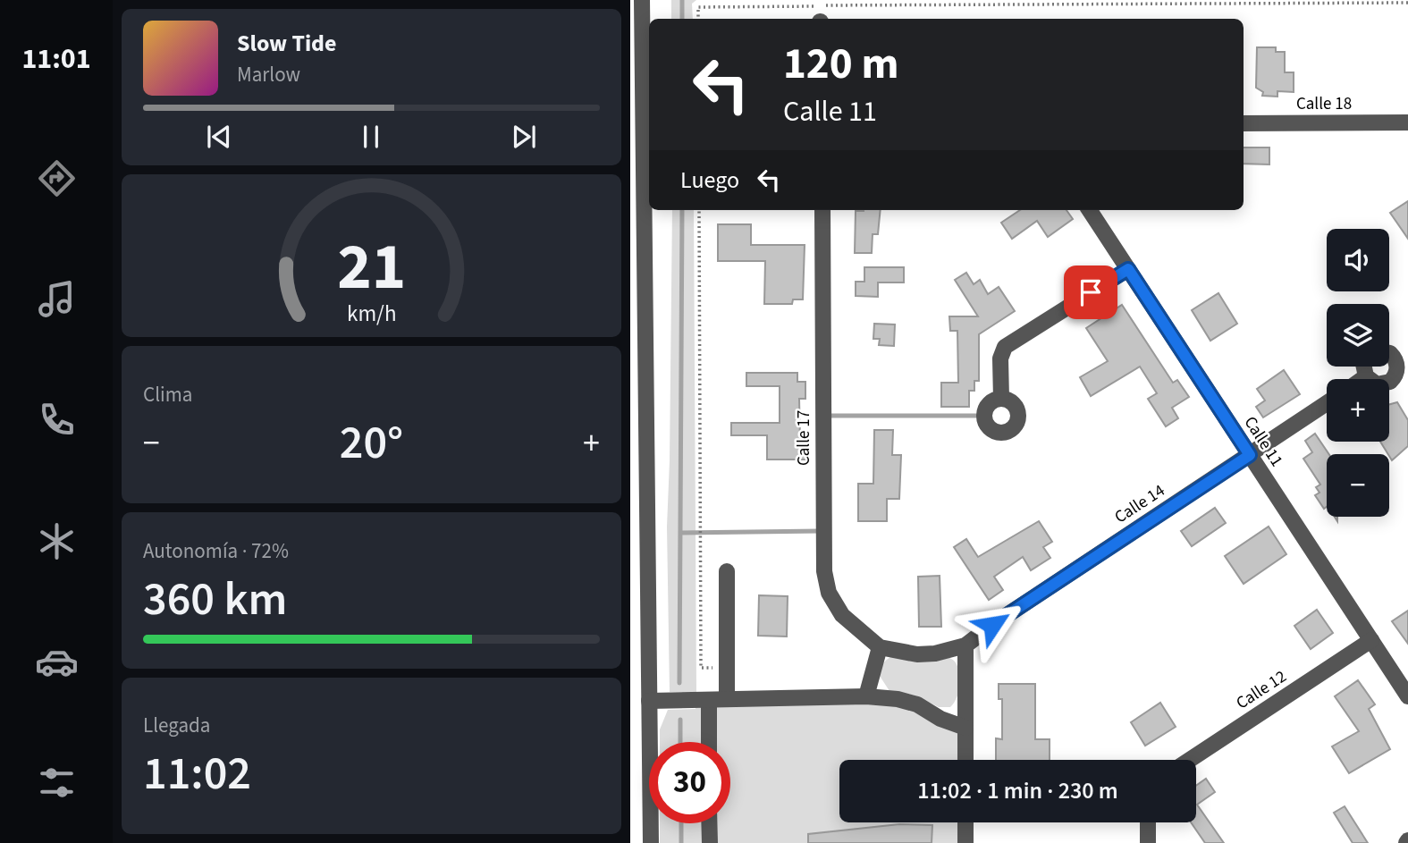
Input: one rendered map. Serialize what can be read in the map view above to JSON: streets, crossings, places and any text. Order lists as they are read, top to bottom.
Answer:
{
  "streets": {
    "street": [
      "Calle 18",
      "Calle 17",
      "Calle 11",
      "Calle 14",
      "Calle 12"
    ]
  },
  "crossings": [
    ["Calle 17", "Calle 14"],
    ["Calle 11", "Calle 14"],
    ["Calle 11", "Calle 12"]
  ],
  "page": {
    "tabs": "11:01",
    "turn": ["120 m", "Calle 11"],
    "song": ["Slow Tide", "Marlow"],
    "then": "Luego",
    "map_buttons": ["+", "−"],
    "tile": [
      "Clima",
      ["Autonomía · 72%", "360 km"],
      ["Llegada", "11:02"]
    ],
    "heat": ["−", "20°", "+"],
    "limit": "30",
    "trip": "11:02 · 1 min · 230 m",
    "gauge": ["21", "km/h"]
  }
}
